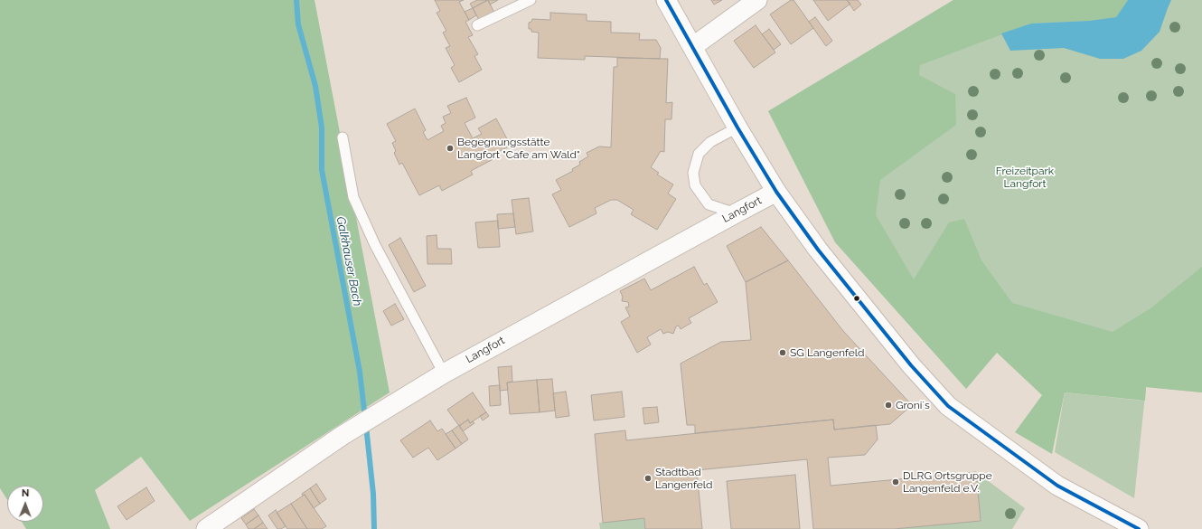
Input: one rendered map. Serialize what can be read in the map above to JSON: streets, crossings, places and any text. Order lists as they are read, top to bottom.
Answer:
{
  "streets": {
    "street": ["Langfort"]
  },
  "water": ["Galkhauser Bach"],
  "parks": ["Freizeitpark Langfort"],
  "places": [
    "Begegnungsstätte Langfort \"Cafe am Wald\"",
    "SG Langenfeld",
    "Groni´s",
    "Stadtbad Langenfeld",
    "DLRG Ortsgruppe Langenfeld e.V."
  ],
  "north": "top"
}
